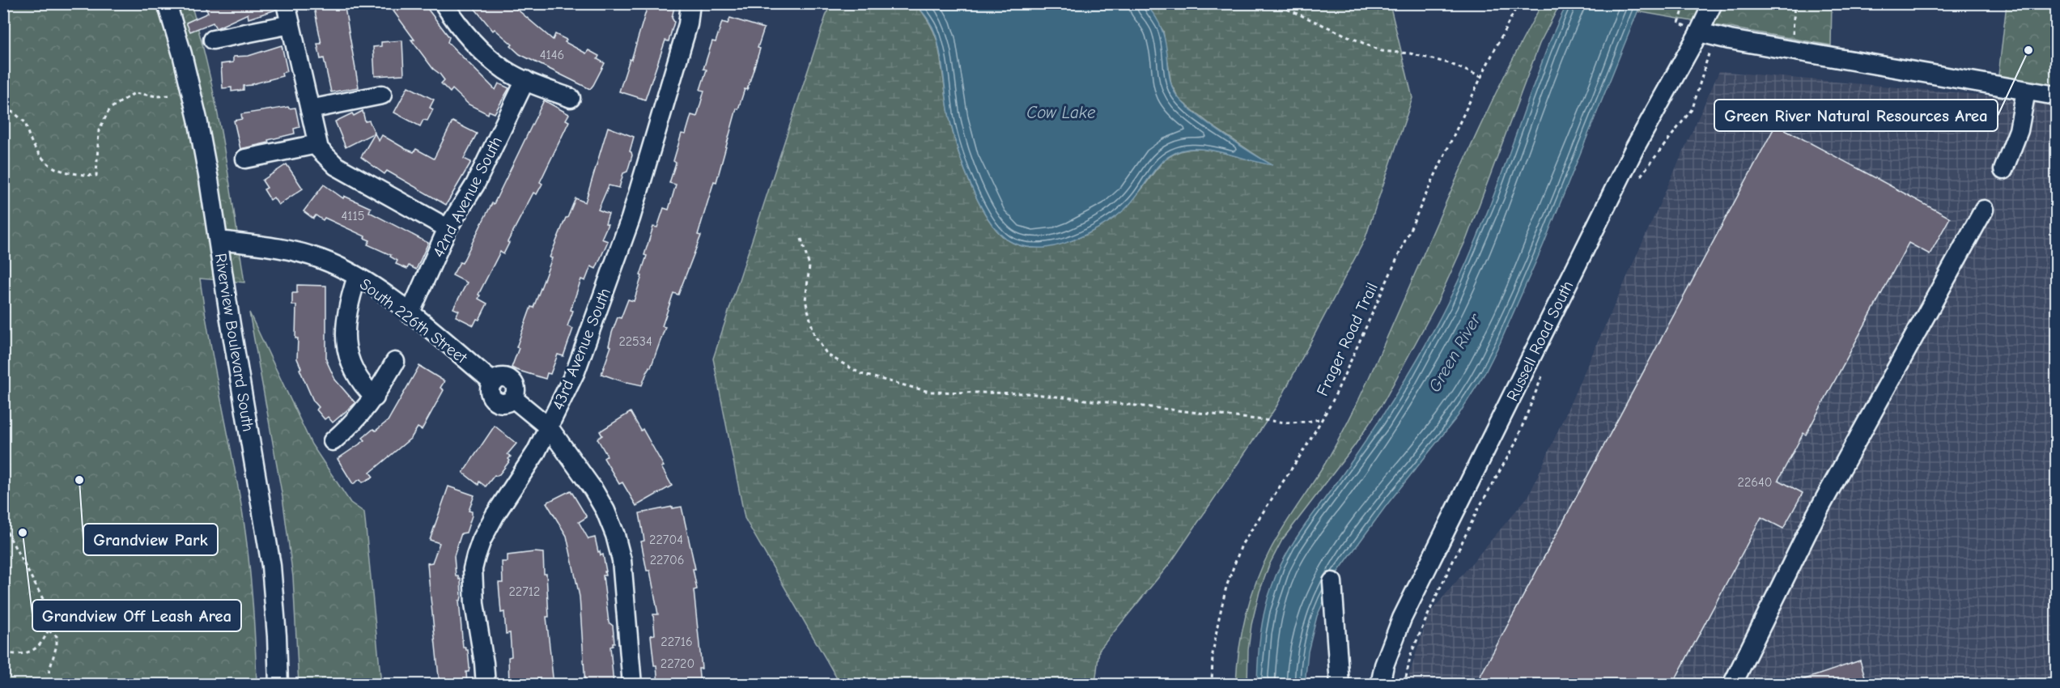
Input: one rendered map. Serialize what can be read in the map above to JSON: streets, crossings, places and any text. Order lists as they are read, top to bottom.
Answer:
{
  "streets": {
    "street": [
      "42nd Avenue South",
      "South 226th Street",
      "Russell Road South",
      "Riverview Boulevard South",
      "43rd Avenue South"
    ],
    "path": ["Frager Road Trail"]
  },
  "crossings": [
    ["42nd Avenue South", "South 226th Street"],
    ["South 226th Street", "Riverview Boulevard South"],
    ["South 226th Street", "43rd Avenue South"]
  ],
  "water": ["Cow Lake", "Green River"],
  "places": ["Green River Natural Resources Area", "Grandview Park", "Grandview Off Leash Area"],
  "house_numbers": [
    "4146",
    "4115",
    "22534",
    "22640",
    "22704",
    "22706",
    "22712",
    "22716",
    "22720"
  ]
}
